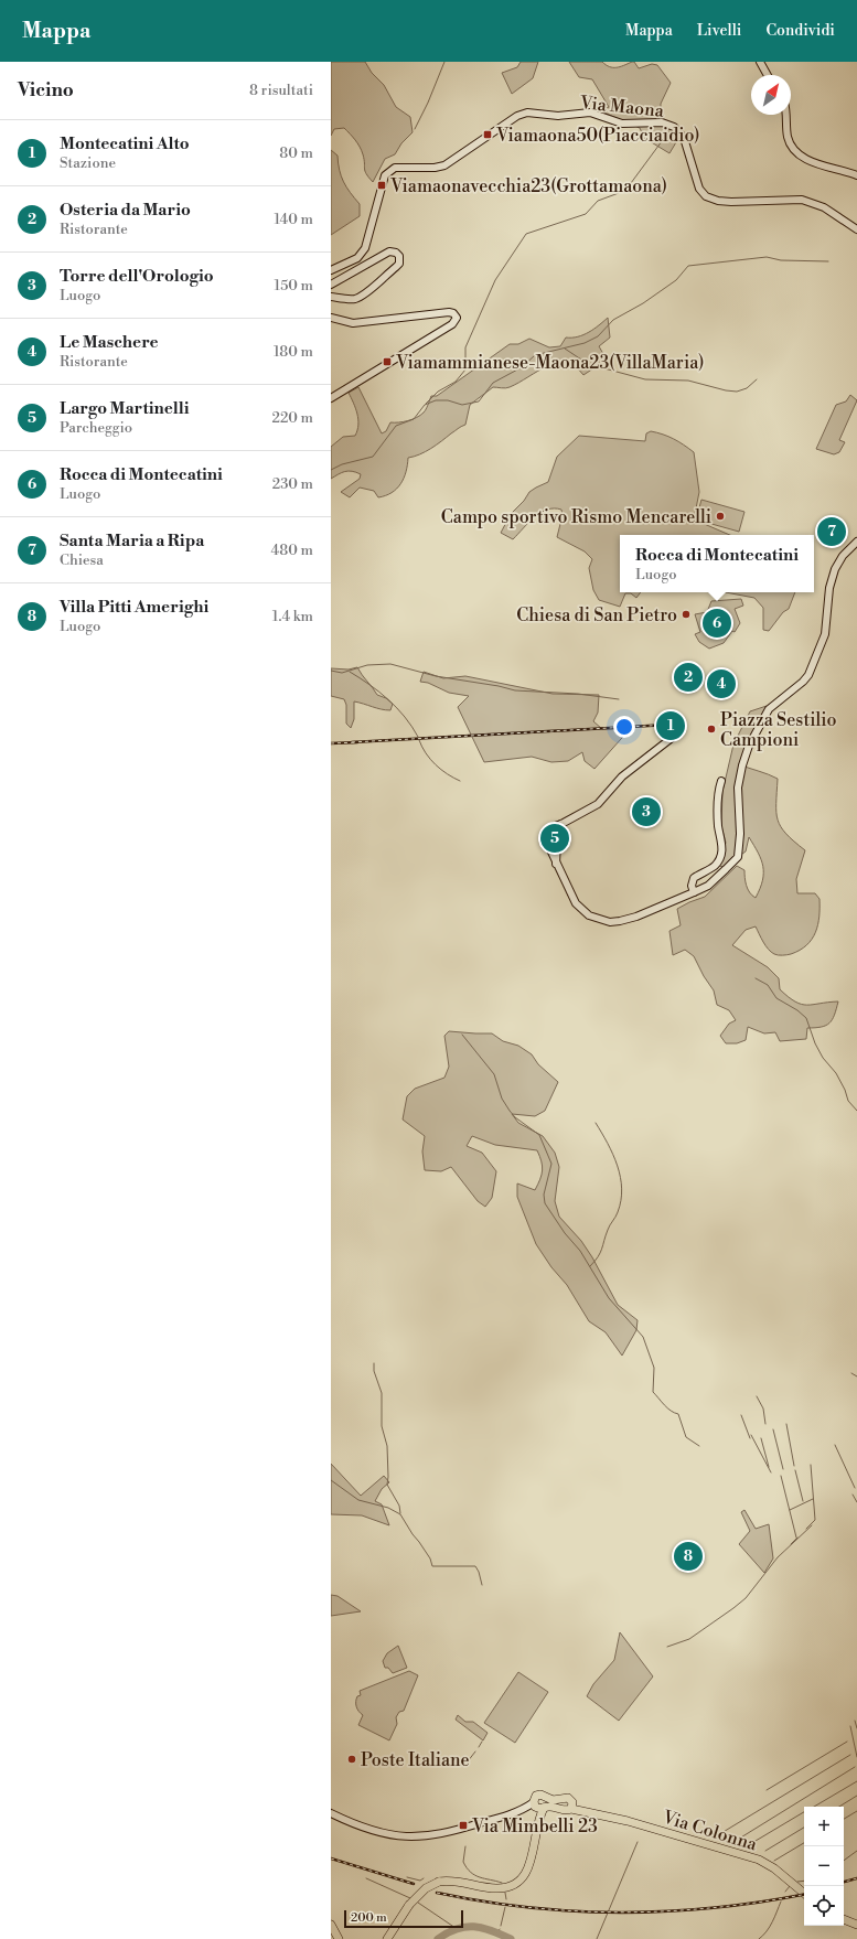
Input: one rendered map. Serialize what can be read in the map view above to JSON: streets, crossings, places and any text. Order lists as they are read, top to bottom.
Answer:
{
  "streets": {
    "main road": ["Via Maona", "Via Colonna"]
  },
  "places": {
    "transit": [
      "Viamaona50(Piacciaidio)",
      "Viamaonavecchia23(Grottamaona)",
      "Viamammianese-Maona23(VillaMaria)",
      "Via Mimbelli 23"
    ],
    "other": [
      "Campo sportivo Rismo Mencarelli",
      "Chiesa di San Pietro",
      "Piazza Sestilio Campioni",
      "Poste Italiane"
    ]
  },
  "scale_bar": "200 m",
  "north": "top right",
  "page": {
    "header": "Mappa",
    "nav": ["Mappa", "Livelli", "Condividi"],
    "heading": ["Vicino", "8 risultati"],
    "list": [
      {
        "mark": "1",
        "name": "Montecatini Alto",
        "note": "Stazione",
        "value": "80 m"
      },
      {
        "mark": "2",
        "name": "Osteria da Mario",
        "note": "Ristorante",
        "value": "140 m"
      },
      {
        "mark": "3",
        "name": "Torre dell'Orologio",
        "note": "Luogo",
        "value": "150 m"
      },
      {
        "mark": "4",
        "name": "Le Maschere",
        "note": "Ristorante",
        "value": "180 m"
      },
      {
        "mark": "5",
        "name": "Largo Martinelli",
        "note": "Parcheggio",
        "value": "220 m"
      },
      {
        "mark": "6",
        "name": "Rocca di Montecatini",
        "note": "Luogo",
        "value": "230 m"
      },
      {
        "mark": "7",
        "name": "Santa Maria a Ripa",
        "note": "Chiesa",
        "value": "480 m"
      },
      {
        "mark": "8",
        "name": "Villa Pitti Amerighi",
        "note": "Luogo",
        "value": "1.4 km"
      }
    ],
    "pins": [
      "7",
      "6",
      "2",
      "4",
      "1",
      "3",
      "5",
      "8"
    ],
    "popup": ["Rocca di Montecatini", "Luogo"],
    "map_buttons": ["+", "−"],
    "scale": "200 m"
  }
}
